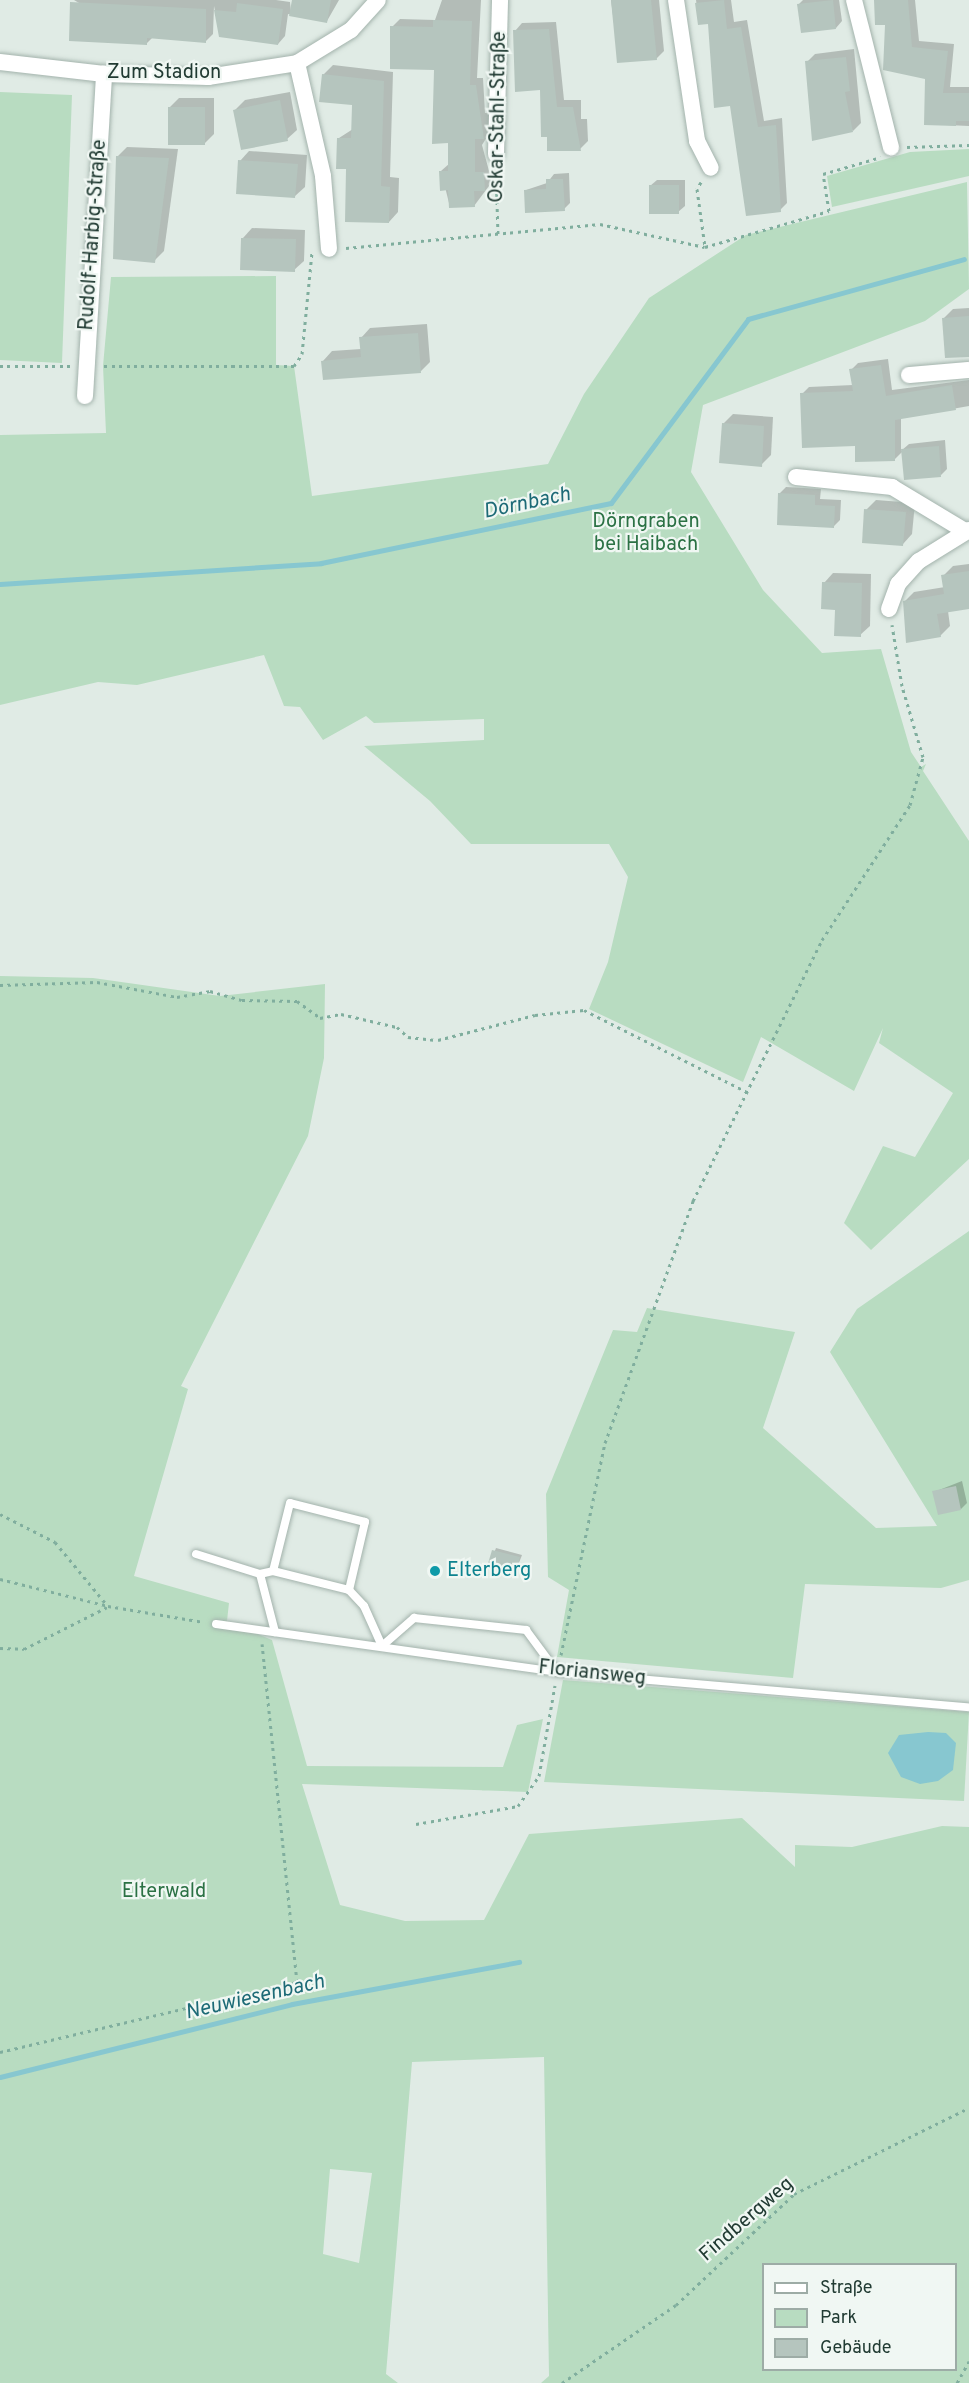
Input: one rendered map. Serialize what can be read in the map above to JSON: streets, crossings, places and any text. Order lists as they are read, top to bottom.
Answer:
{
  "streets": {
    "street": ["Zum Stadion", "Oskar-Stahl-Straße", "Rudolf-Harbig-Straße"],
    "lane": ["Floriansweg"],
    "path": ["Findbergweg"]
  },
  "crossings": [
    ["Zum Stadion", "Rudolf-Harbig-Straße"]
  ],
  "water": ["Dörnbach", "Neuwiesenbach"],
  "parks": ["Dörngraben bei Haibach", "Elterwald"],
  "places": ["Elterberg"],
  "legend": ["Straße", "Park", "Gebäude"]
}
